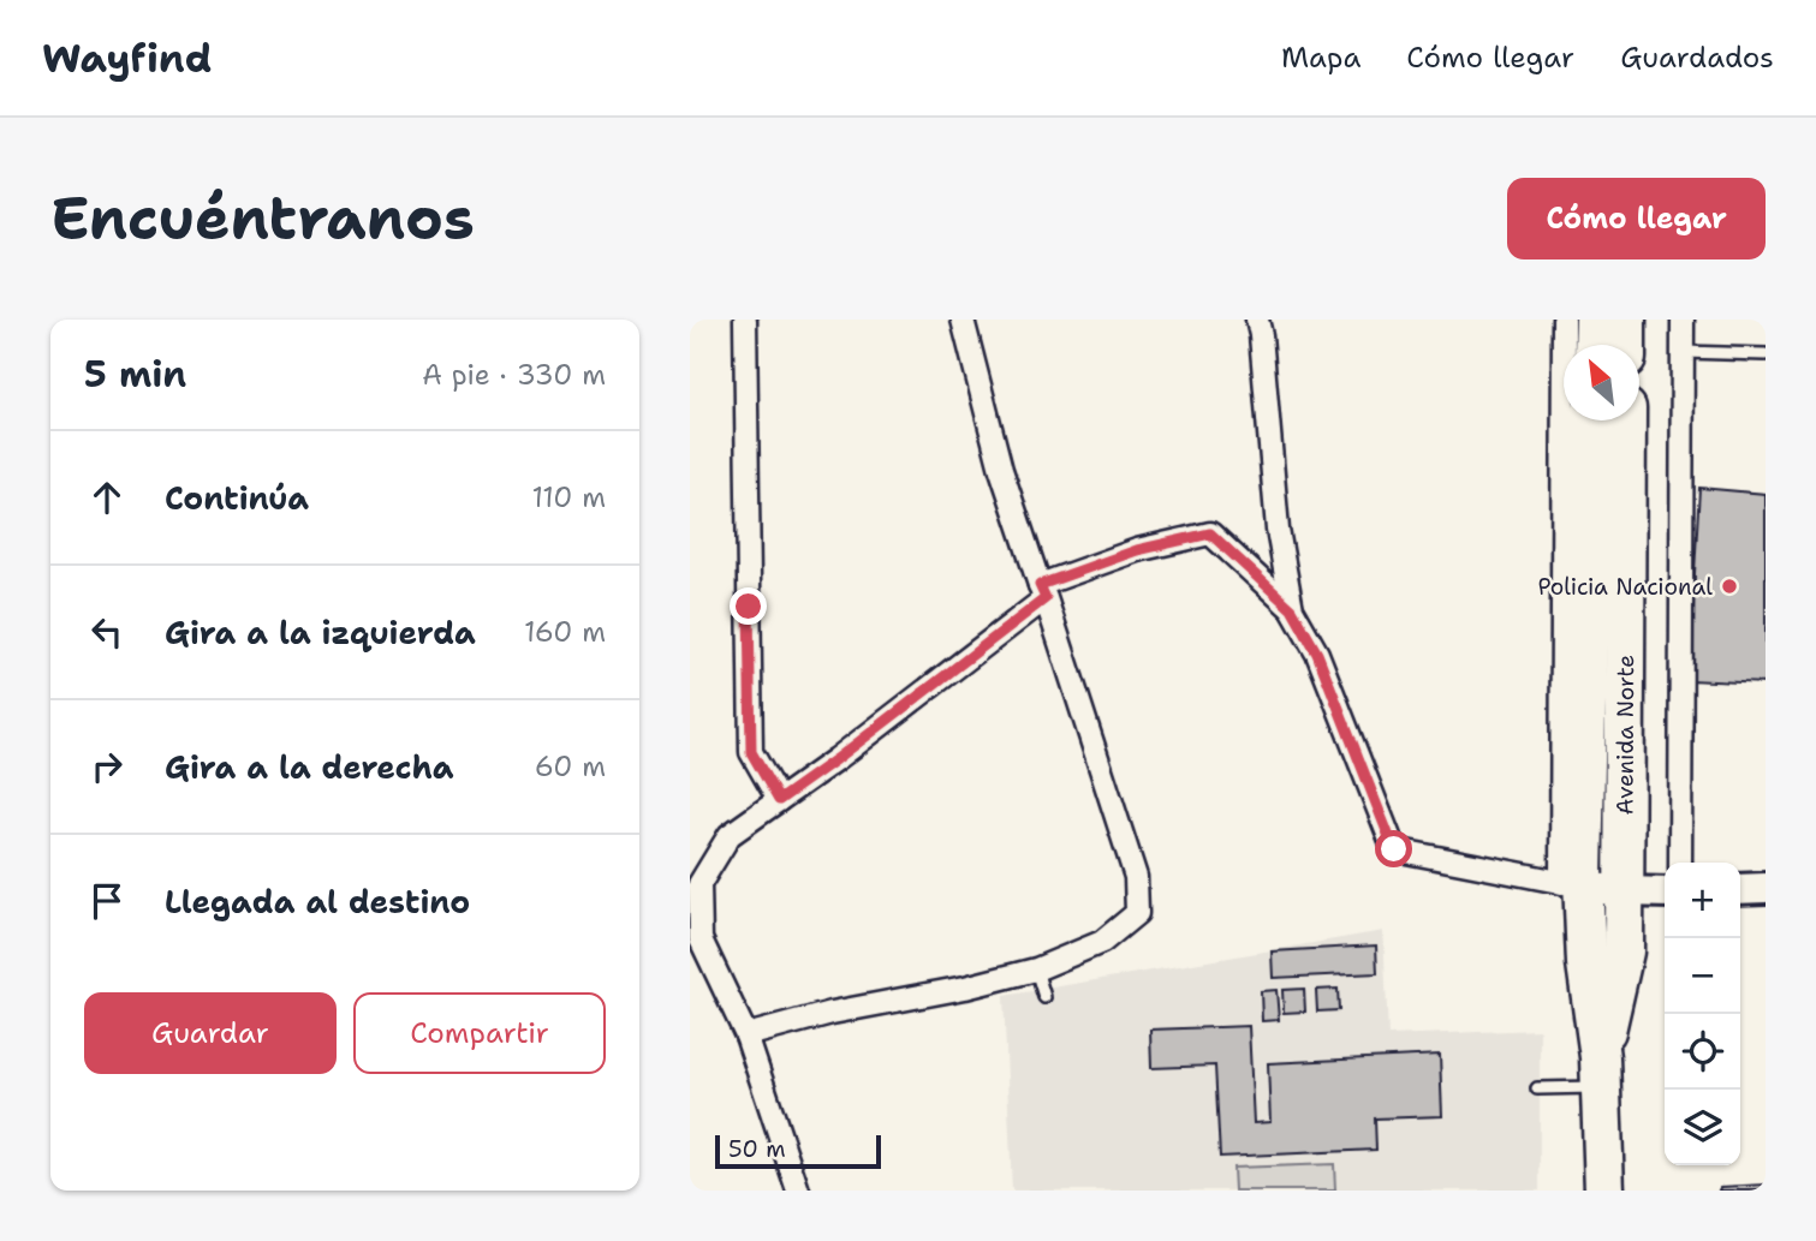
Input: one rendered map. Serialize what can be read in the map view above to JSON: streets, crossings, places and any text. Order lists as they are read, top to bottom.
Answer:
{
  "streets": {
    "highway": ["Avenida Norte"]
  },
  "places": ["Policia Nacional"],
  "scale_bar": "50 m",
  "north": "top left",
  "page": {
    "header": "Wayfind",
    "nav": ["Mapa", "Cómo llegar", "Guardados"],
    "buttons": [
      "Cómo llegar",
      ["Guardar", "Compartir"]
    ],
    "title": "Encuéntranos",
    "heading": ["5 min", "A pie · 330 m"],
    "list": [
      ["Continúa", "110 m"],
      ["Gira a la izquierda", "160 m"],
      ["Gira a la derecha", "60 m"],
      "Llegada al destino"
    ],
    "map_buttons": ["+", "−"],
    "scale": "50 m"
  }
}
